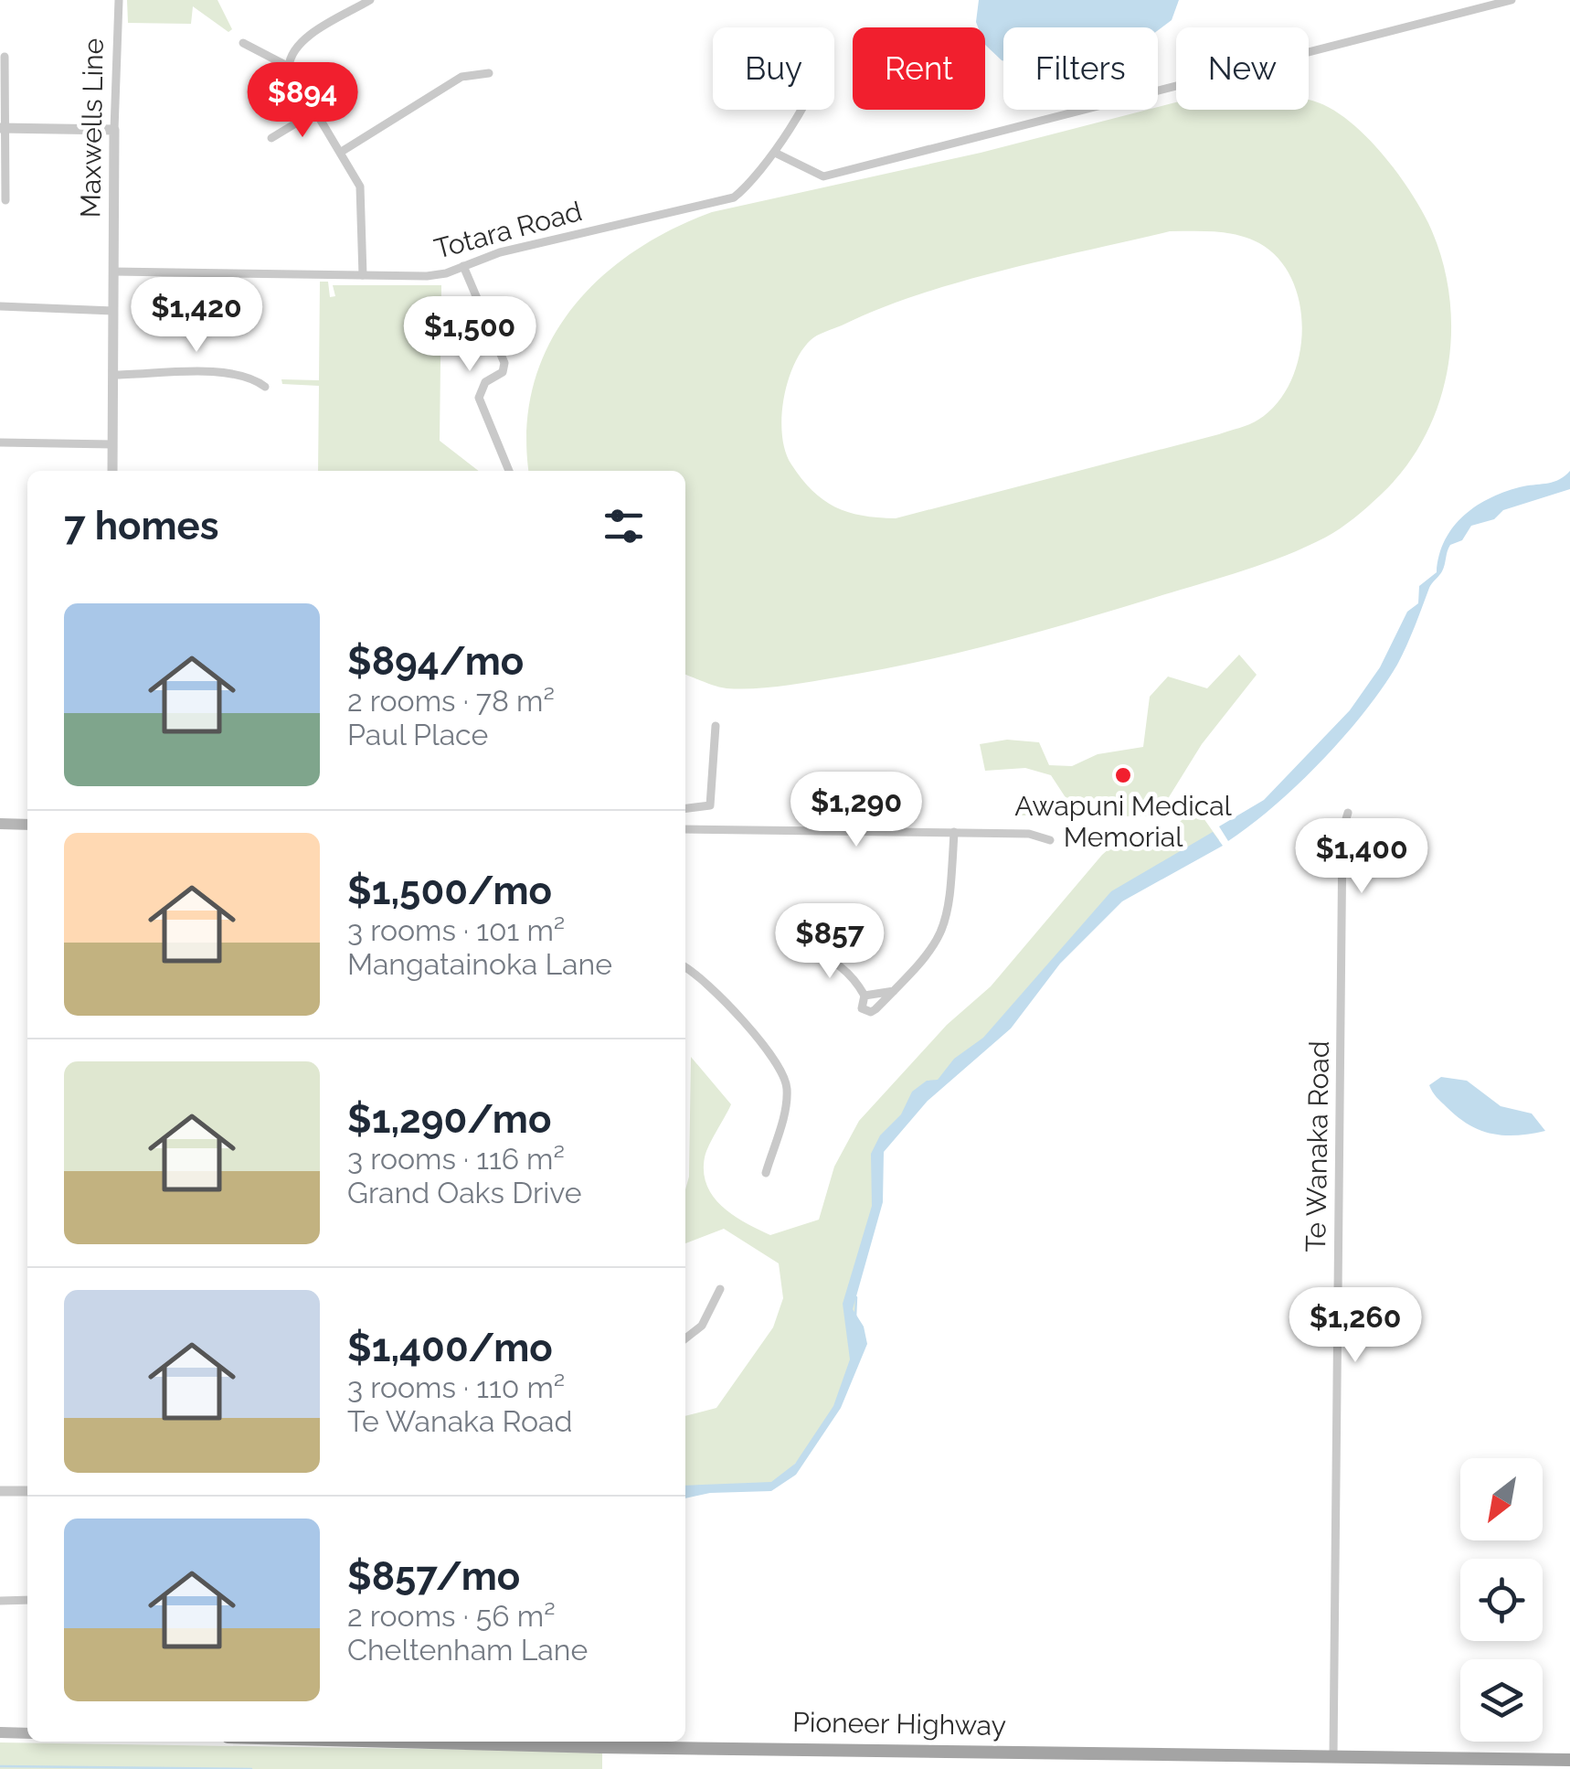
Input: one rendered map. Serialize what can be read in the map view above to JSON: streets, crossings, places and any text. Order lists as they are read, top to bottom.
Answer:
{
  "streets": {
    "main road": ["Pioneer Highway"],
    "street": ["Maxwells Line", "Totara Road", "Te Wanaka Road"]
  },
  "crossings": [
    ["Maxwells Line", "Totara Road"],
    ["Te Wanaka Road", "Pioneer Highway"]
  ],
  "places": ["Awapuni Medical Memorial"],
  "north": "bottom left",
  "page": {
    "chip": [
      "Buy",
      "Rent",
      "Filters",
      "New"
    ],
    "price": [
      "$894",
      "$1,420",
      "$1,500",
      "$1,290",
      "$1,400",
      "$857",
      "$1,260"
    ],
    "heading": "7 homes",
    "list": [
      {
        "name": "$894/mo",
        "note": "2 rooms · 78 m² · Paul Place"
      },
      {
        "name": "$1,500/mo",
        "note": "3 rooms · 101 m² · Mangatainoka Lane"
      },
      {
        "name": "$1,290/mo",
        "note": "3 rooms · 116 m² · Grand Oaks Drive"
      },
      {
        "name": "$1,400/mo",
        "note": "3 rooms · 110 m² · Te Wanaka Road"
      },
      {
        "name": "$857/mo",
        "note": "2 rooms · 56 m² · Cheltenham Lane"
      }
    ]
  }
}
